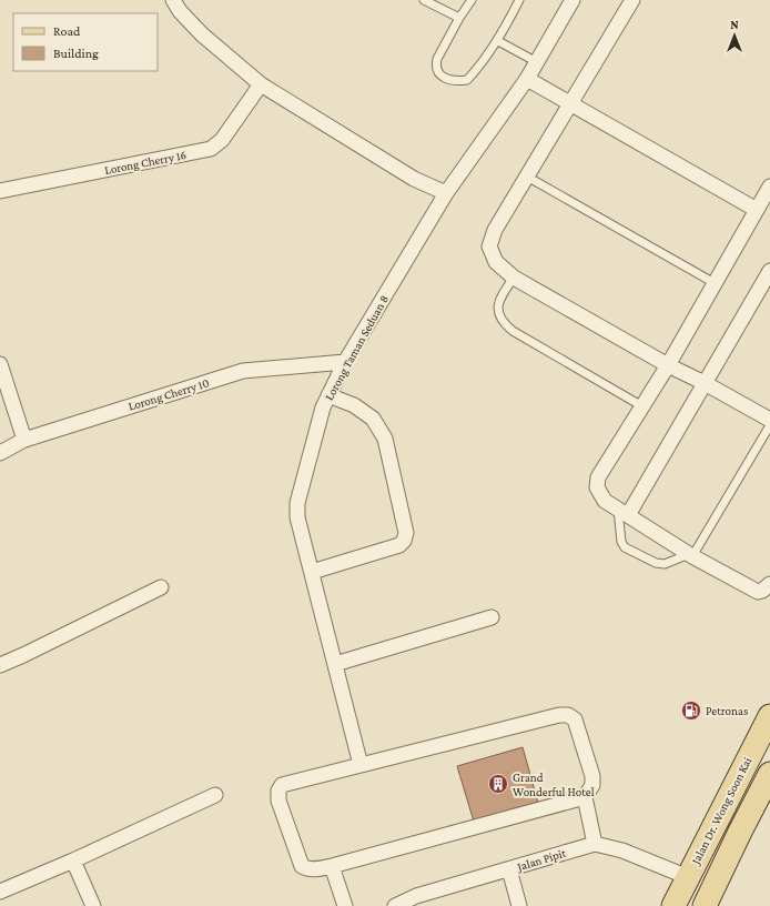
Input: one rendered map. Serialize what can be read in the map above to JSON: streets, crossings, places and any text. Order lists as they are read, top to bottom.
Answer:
{
  "streets": {
    "main road": ["Jalan Dr. Wong Soon Kai"],
    "street": [
      "Lorong Cherry 16",
      "Lorong Taman Seduan 8",
      "Lorong Cherry 10",
      "Jalan Pipit"
    ]
  },
  "crossings": [
    ["Lorong Taman Seduan 8", "Lorong Cherry 10"]
  ],
  "places": {
    "fuel station": ["Petronas"],
    "building": ["Grand Wonderful Hotel"]
  },
  "legend": ["Road", "Building"],
  "north": "top"
}
